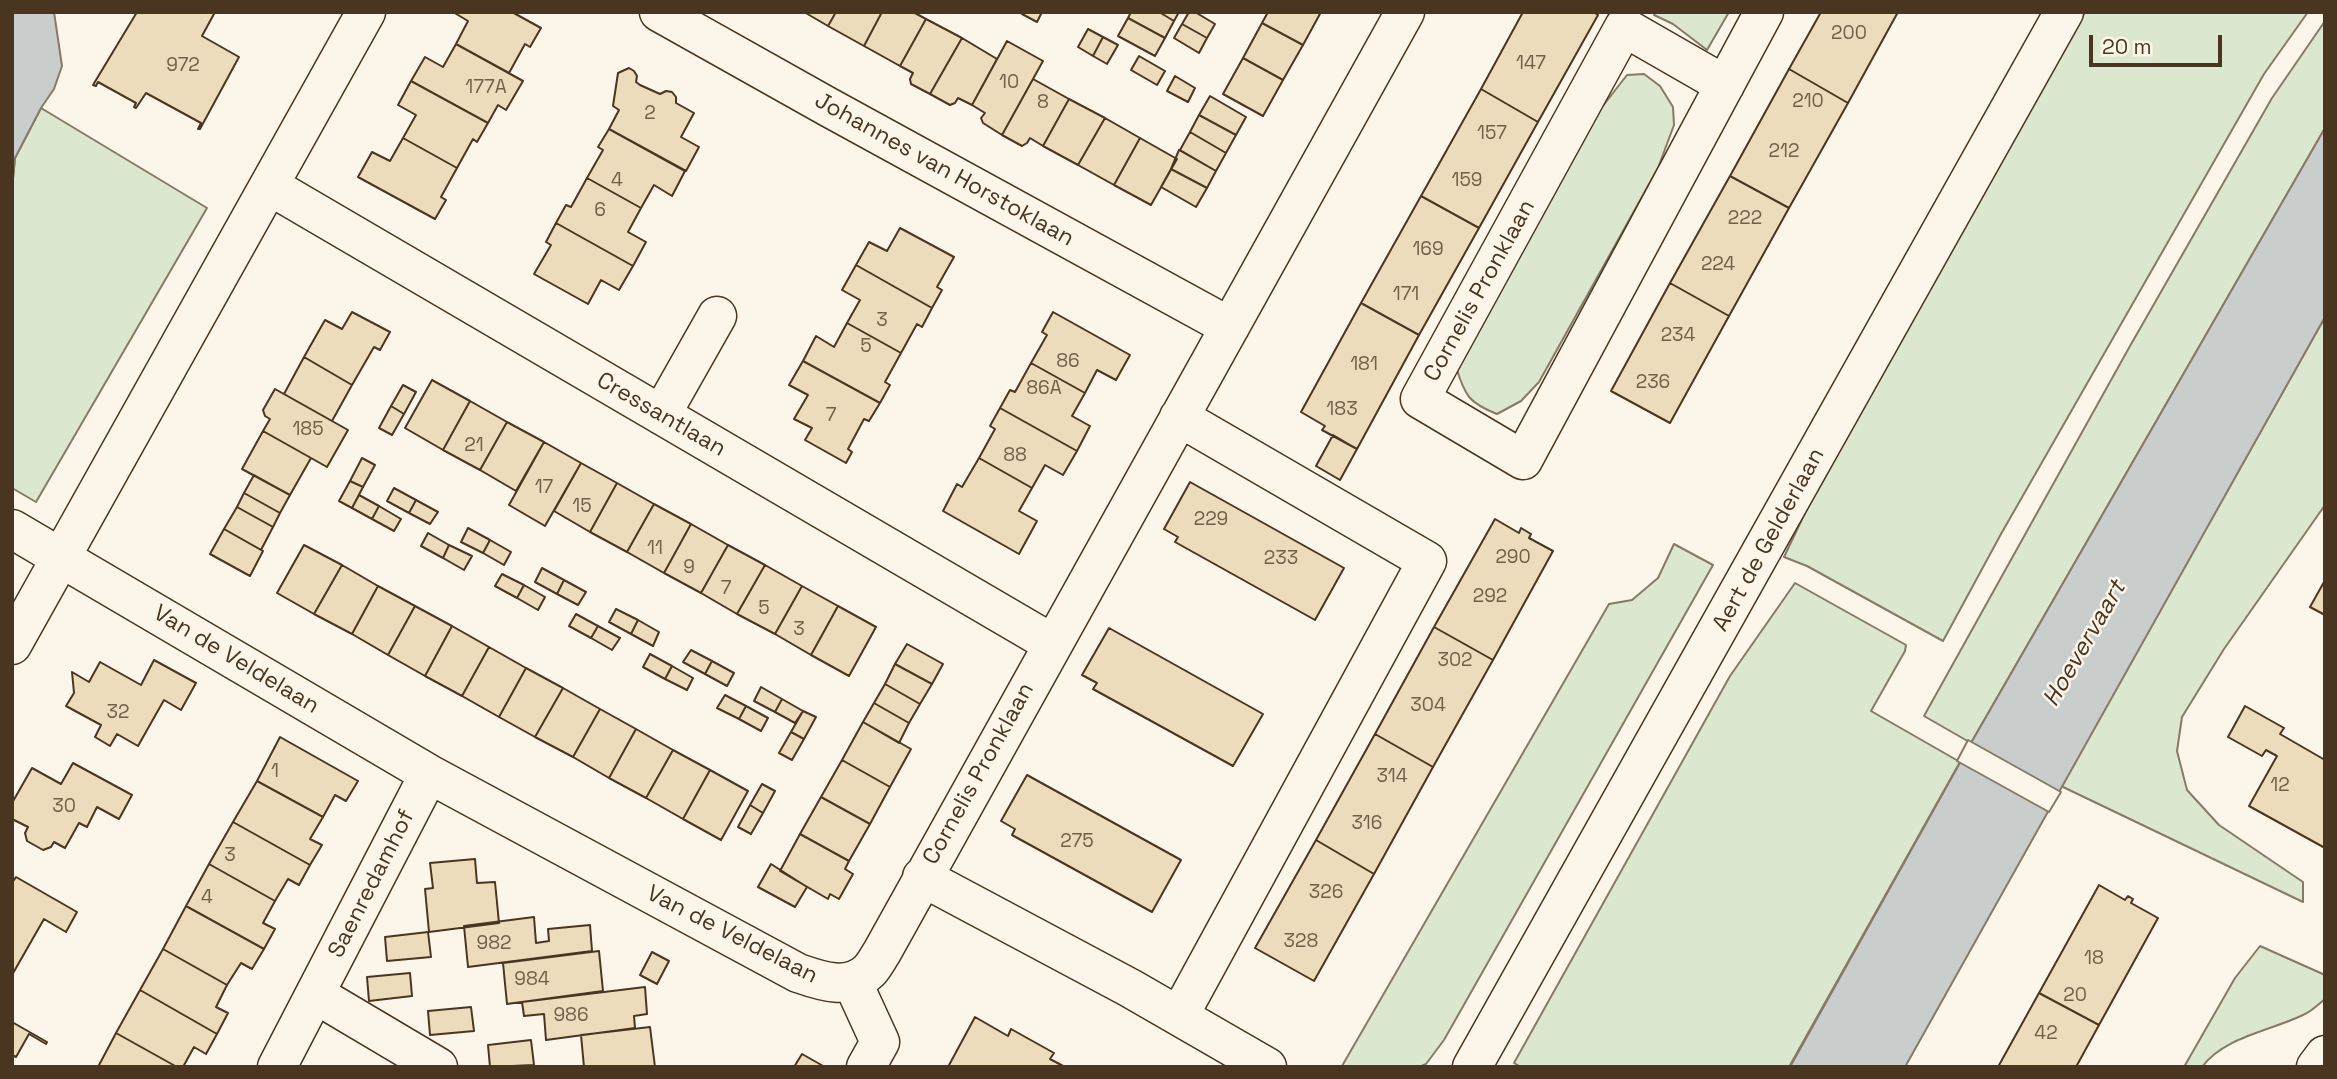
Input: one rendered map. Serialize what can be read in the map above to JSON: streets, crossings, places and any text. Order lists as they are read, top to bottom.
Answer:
{
  "streets": {
    "street": [
      "Johannes van Horstoklaan",
      "Cornelis Pronklaan",
      "Cressantlaan",
      "Aert de Gelderlaan",
      "Van de Veldelaan",
      "Saenredamhof"
    ]
  },
  "crossings": [
    ["Johannes van Horstoklaan", "Cornelis Pronklaan"],
    ["Cornelis Pronklaan", "Cressantlaan"],
    ["Cornelis Pronklaan", "Van de Veldelaan"],
    ["Van de Veldelaan", "Saenredamhof"]
  ],
  "water": ["Hoevervaart"],
  "house_numbers": [
    "200",
    "147",
    "972",
    "10",
    "177A",
    "210",
    "8",
    "2",
    "157",
    "212",
    "4",
    "159",
    "6",
    "222",
    "169",
    "224",
    "171",
    "3",
    "234",
    "5",
    "86",
    "181",
    "236",
    "86A",
    "183",
    "7",
    "185",
    "21",
    "88",
    "17",
    "15",
    "229",
    "11",
    "290",
    "233",
    "9",
    "7",
    "292",
    "5",
    "3",
    "302",
    "304",
    "32",
    "1",
    "314",
    "12",
    "30",
    "316",
    "275",
    "3",
    "326",
    "4",
    "328",
    "982",
    "18",
    "984",
    "20",
    "986",
    "42"
  ],
  "scale_bar": "20 m"
}
